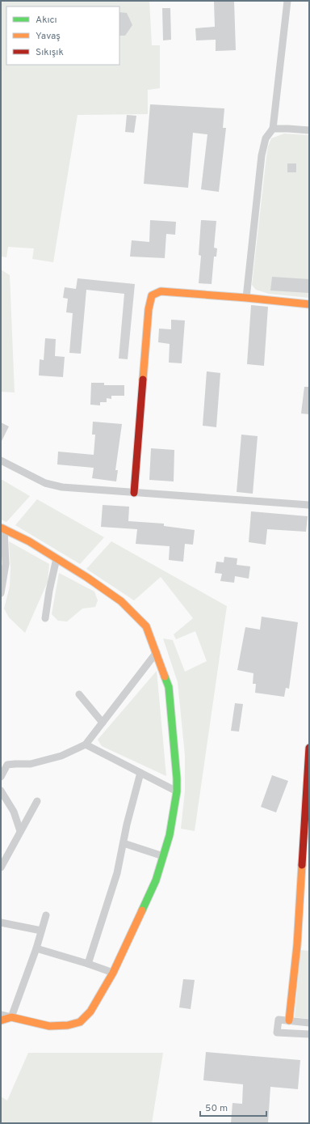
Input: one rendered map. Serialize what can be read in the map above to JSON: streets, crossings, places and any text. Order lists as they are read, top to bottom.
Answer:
{
  "legend": ["Akıcı", "Yavaş", "Sıkışık"],
  "scale_bar": "50 m"
}
